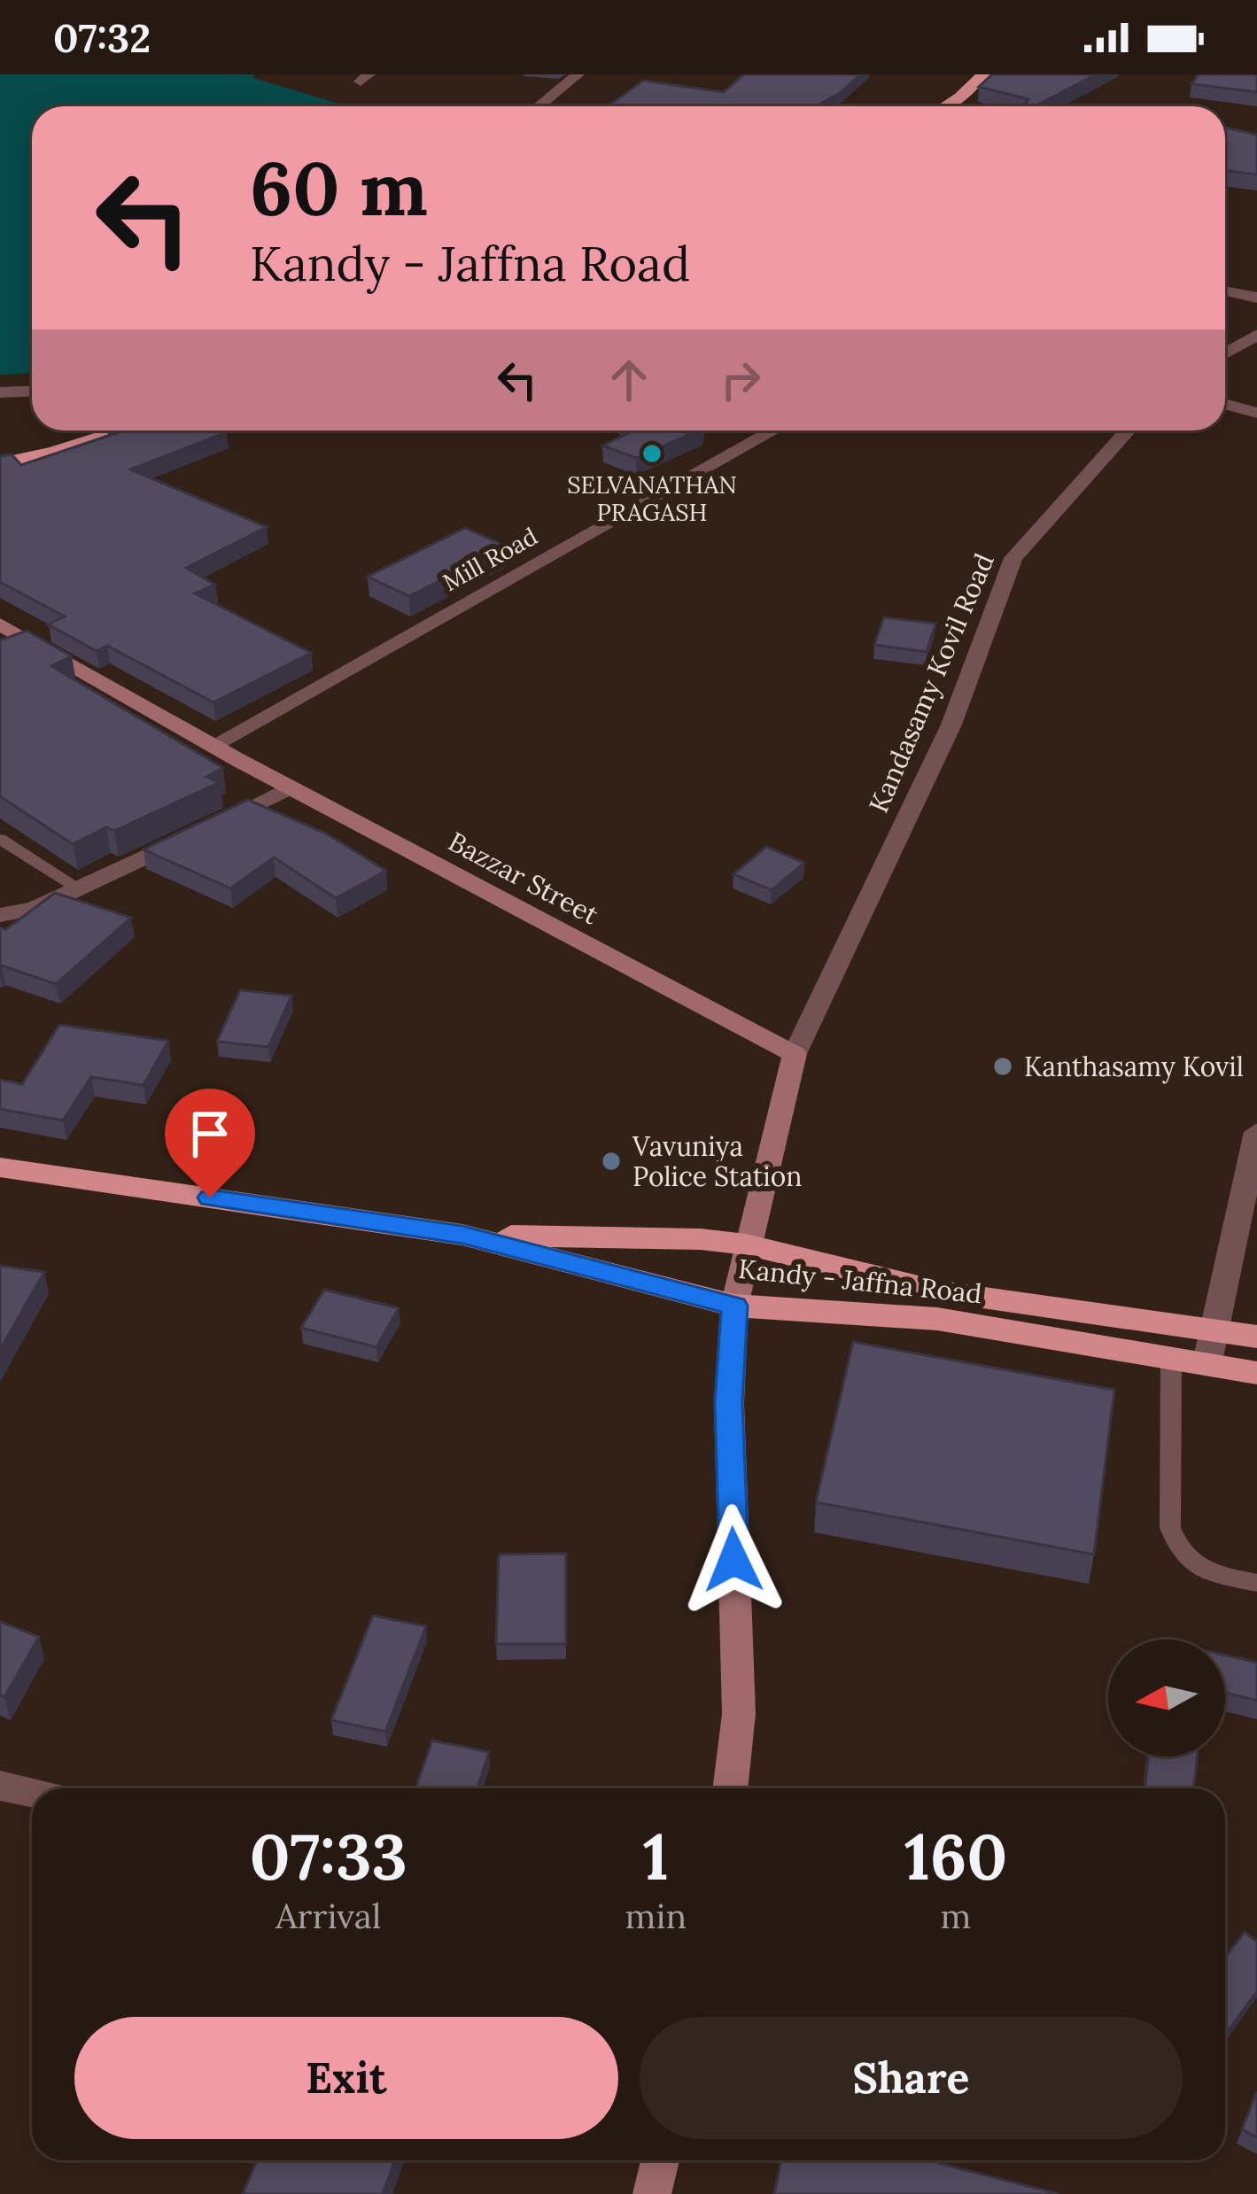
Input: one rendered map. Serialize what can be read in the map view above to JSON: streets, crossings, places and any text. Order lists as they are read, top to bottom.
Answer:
{
  "streets": {
    "highway": ["Kandy - Jaffna Road"],
    "main road": ["Bazzar Street"],
    "street": ["Mill Road", "Kandasamy Kovil Road"]
  },
  "crossings": [
    ["Mill Road", "Bazzar Street"],
    ["Kandasamy Kovil Road", "Bazzar Street"]
  ],
  "places": ["SELVANATHAN PRAGASH", "Kanthasamy Kovil", "Vavuniya Police Station"],
  "north": "left",
  "page": {
    "status": "07:32",
    "turn": ["60 m", "Kandy - Jaffna Road"],
    "eta": [
      "07:33",
      "Arrival",
      "1",
      "min",
      "160",
      "m"
    ],
    "buttons": ["Exit", "Share"]
  }
}
